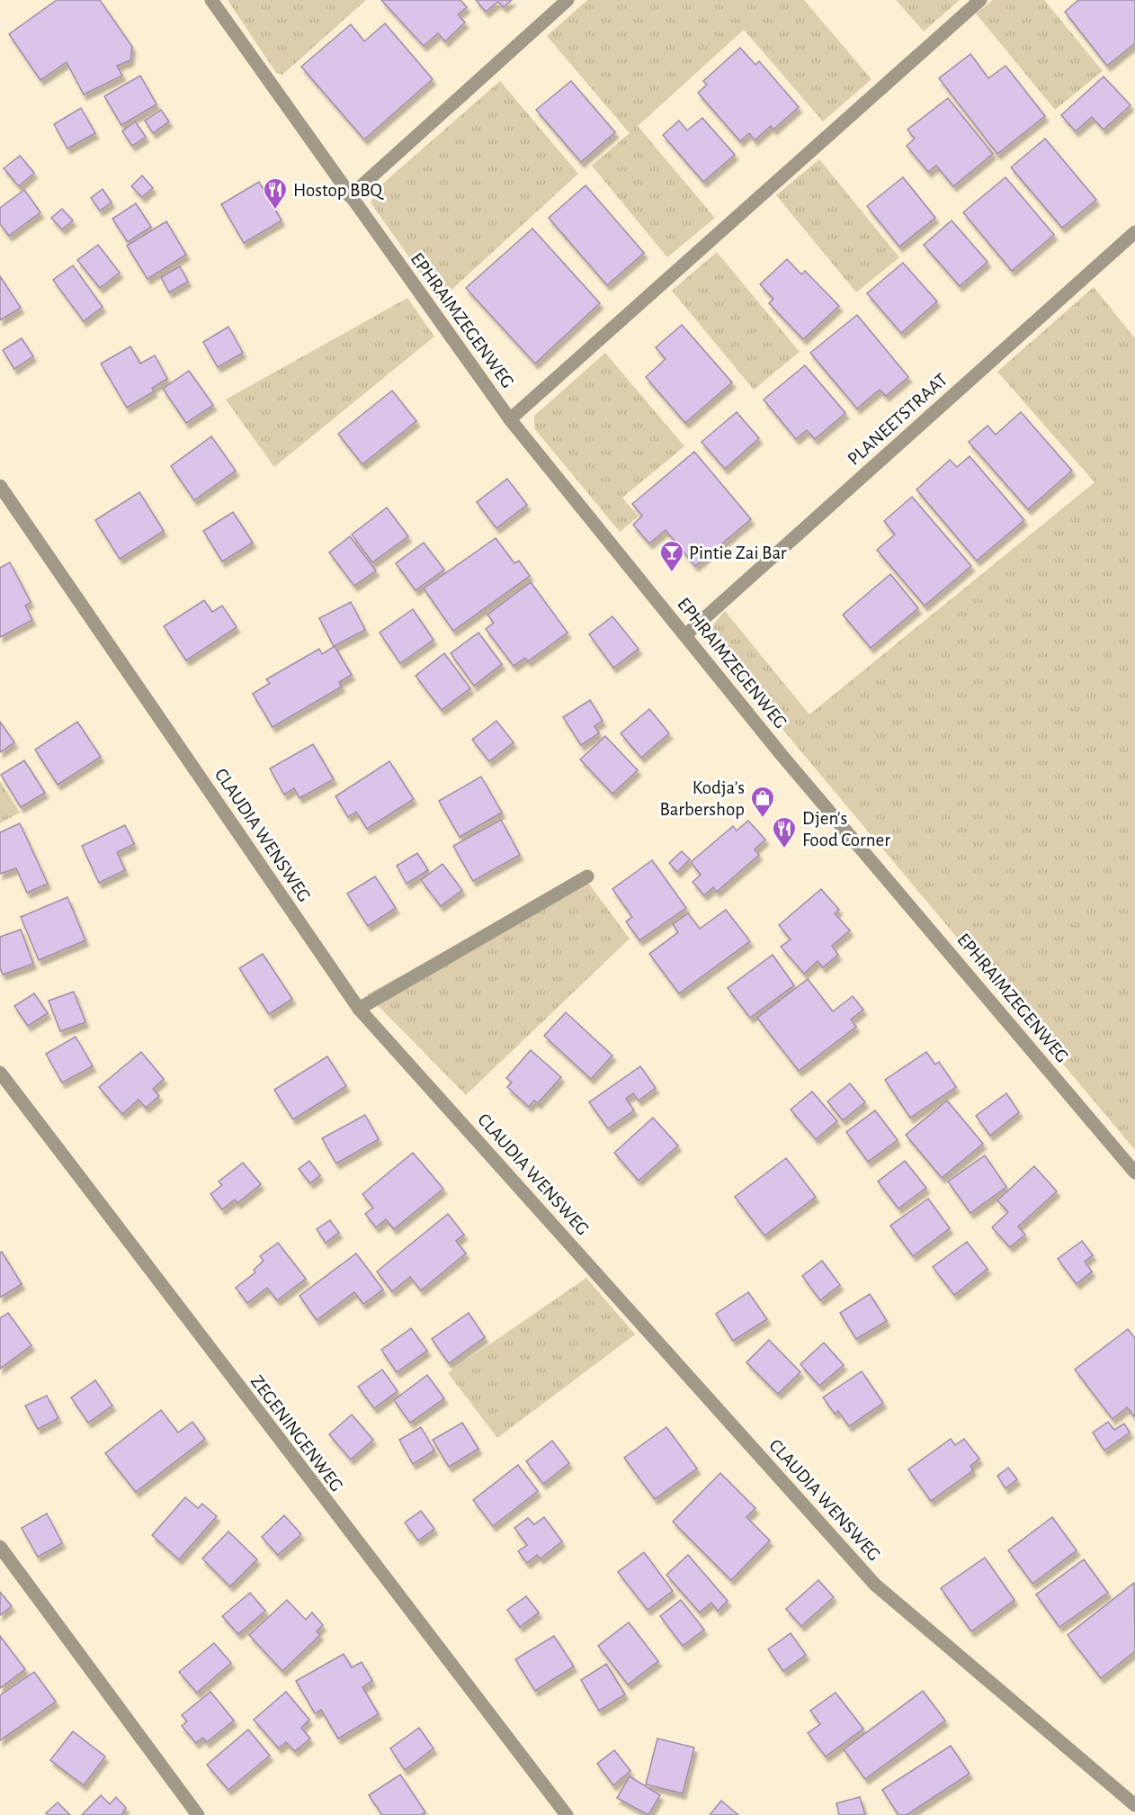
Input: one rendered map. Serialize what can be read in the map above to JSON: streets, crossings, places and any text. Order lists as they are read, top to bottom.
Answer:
{
  "streets": {
    "street": [
      "EPHRAIMZEGENWEG",
      "PLANEETSTRAAT",
      "CLAUDIA WENSWEG",
      "ZEGENINGENWEG"
    ]
  },
  "crossings": [
    ["EPHRAIMZEGENWEG", "PLANEETSTRAAT"]
  ],
  "places": {
    "restaurant": ["Hostop BBQ", "Djen's Food Corner"],
    "bar": ["Pintie Zai Bar"],
    "shop": ["Kodja’s Barbershop"]
  }
}
